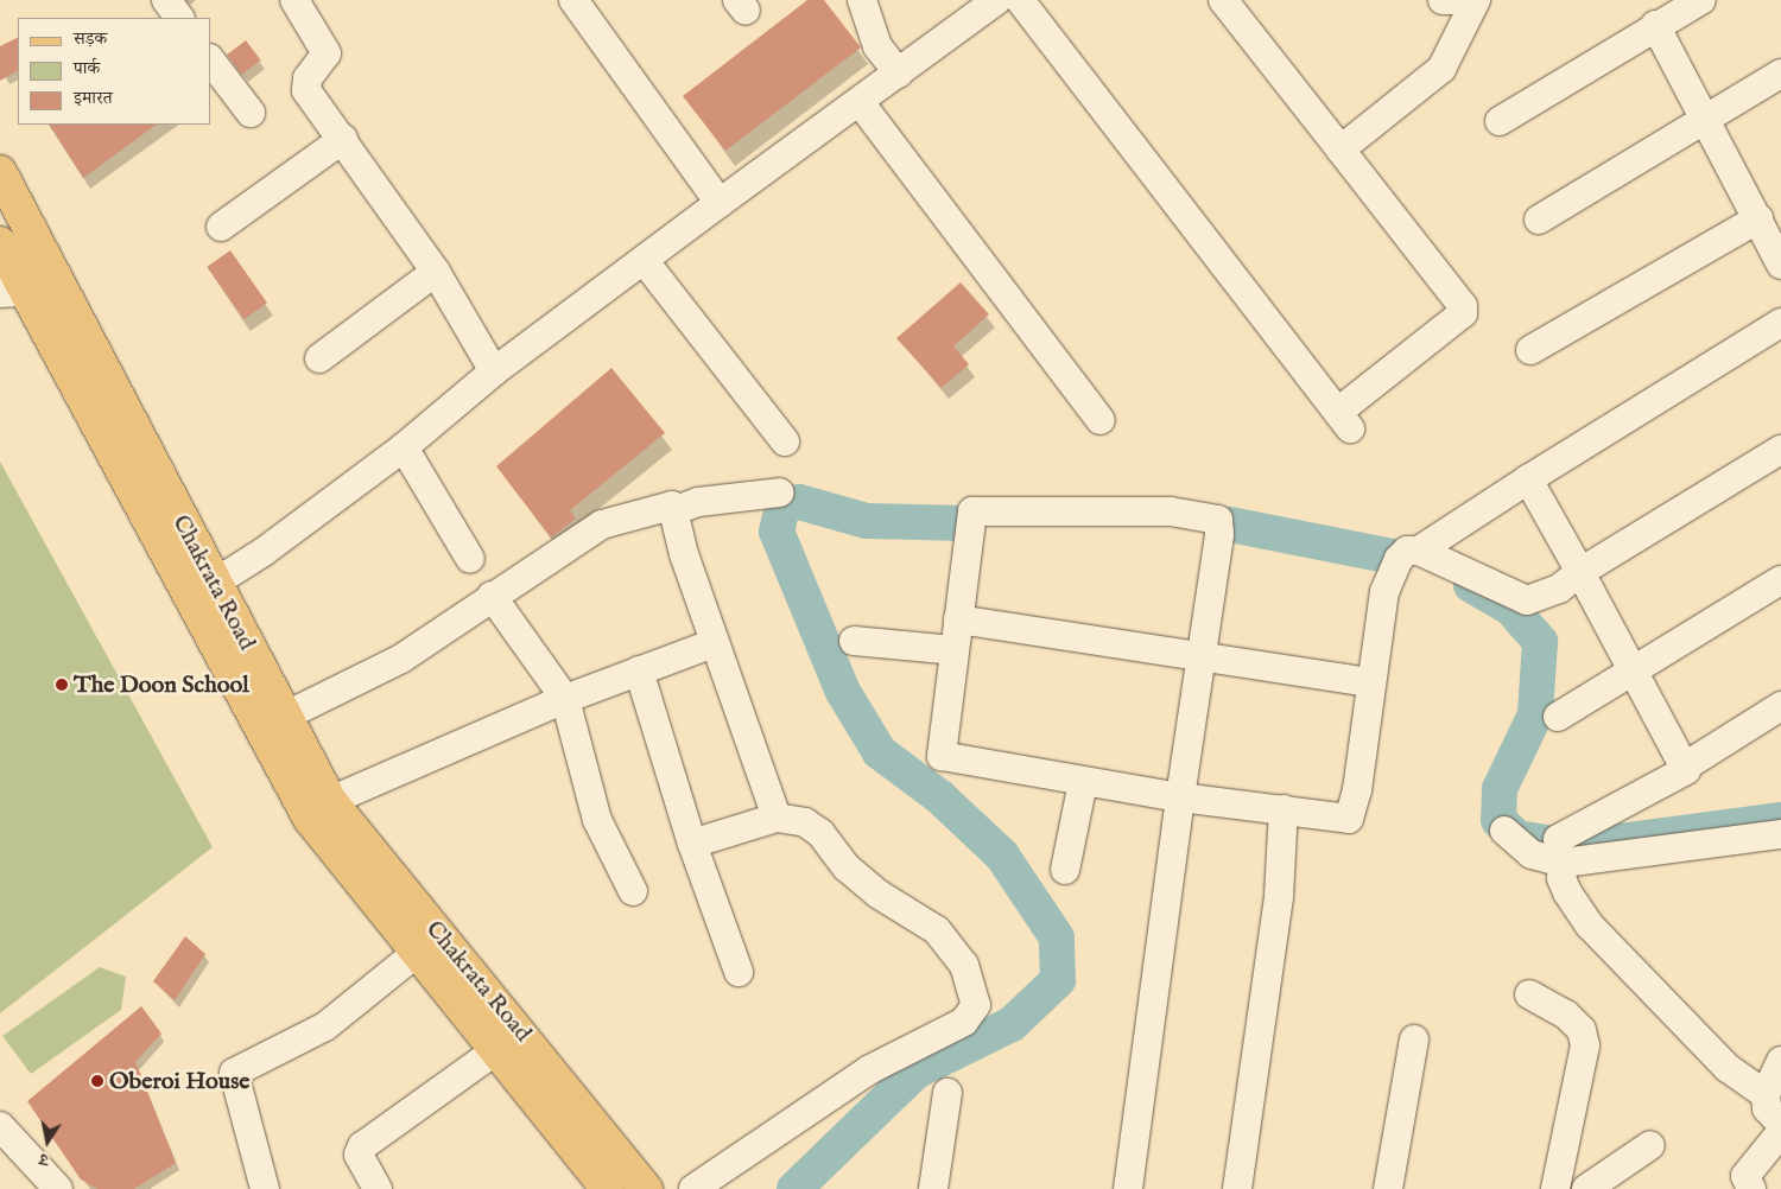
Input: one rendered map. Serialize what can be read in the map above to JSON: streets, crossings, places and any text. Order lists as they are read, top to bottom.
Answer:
{
  "streets": {
    "main road": ["Chakrata Road"]
  },
  "places": ["The Doon School", "Oberoi House"],
  "legend": ["सड़क", "पार्क", "इमारत"],
  "north": "bottom"
}
